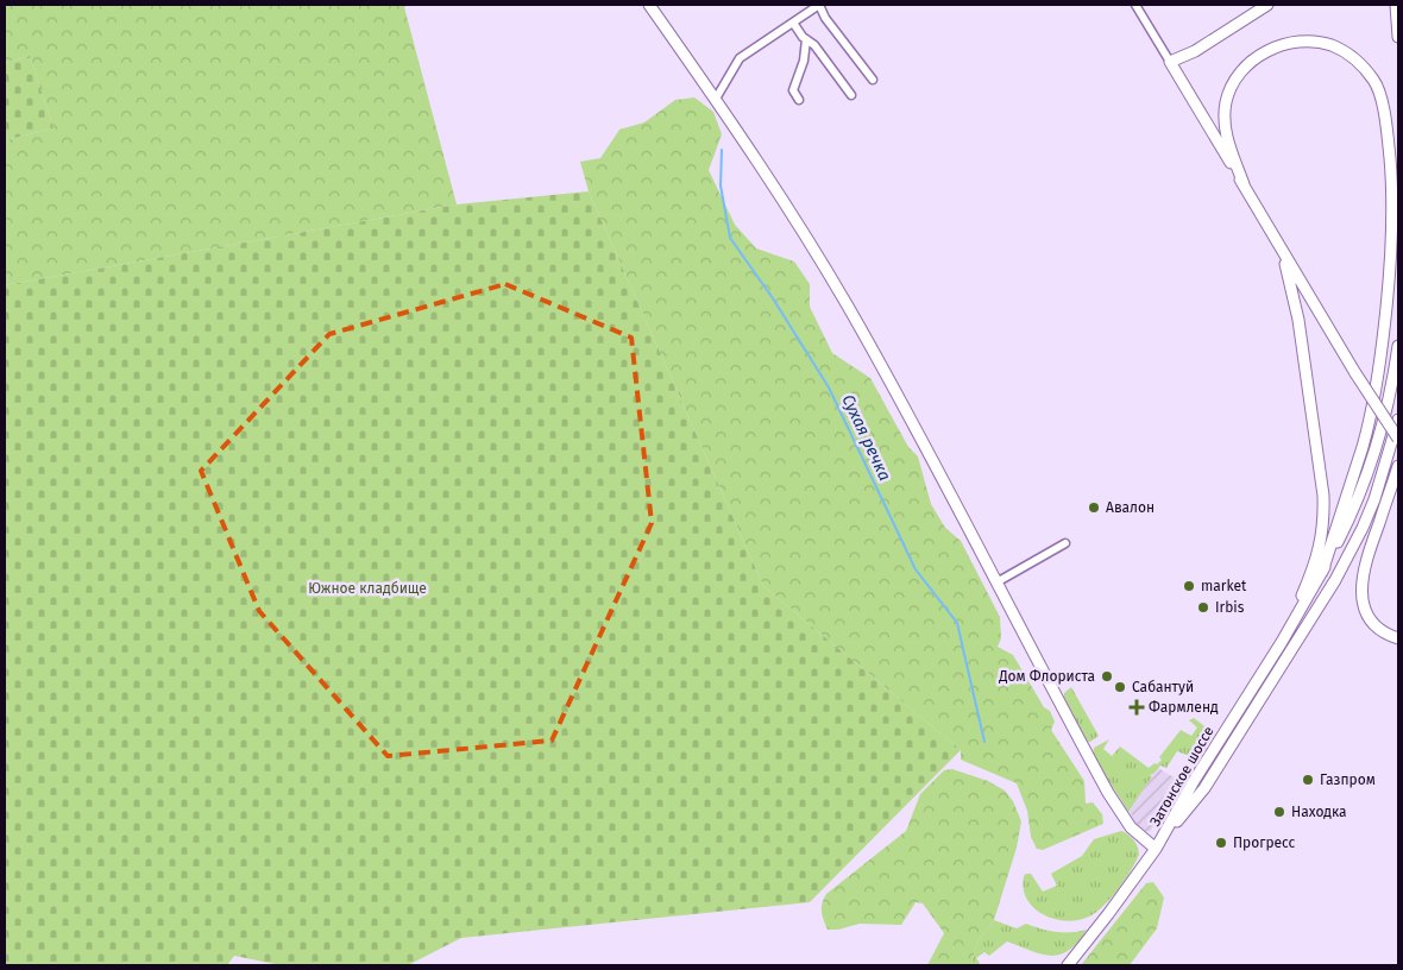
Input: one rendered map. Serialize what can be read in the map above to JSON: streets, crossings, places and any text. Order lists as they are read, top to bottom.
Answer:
{
  "streets": {
    "main road": ["Затонское шоссе"]
  },
  "water": ["Сухая речка"],
  "parks": ["Южное кладбище"],
  "places": {
    "other": [
      "Авалон",
      "market",
      "Irbis",
      "Дом Флориста",
      "Сабантуй",
      "Газпром",
      "Находка",
      "Прогресс"
    ],
    "health": ["Фармленд"]
  }
}
